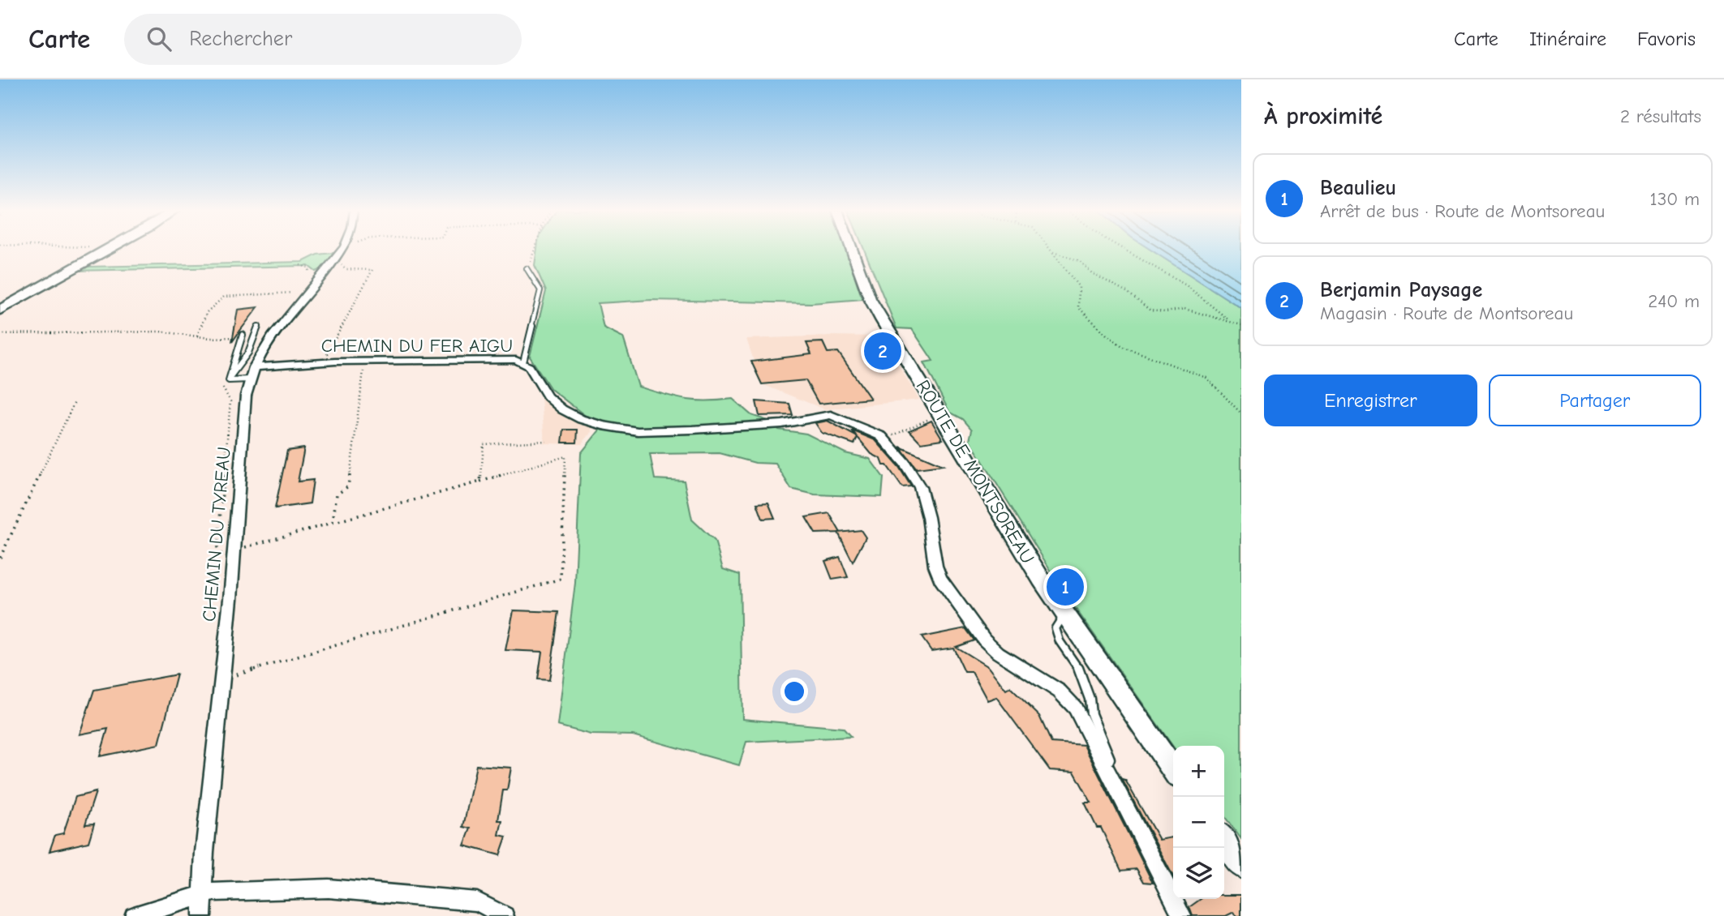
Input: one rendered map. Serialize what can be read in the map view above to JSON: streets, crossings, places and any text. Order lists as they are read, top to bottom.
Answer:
{
  "streets": {
    "main road": ["ROUTE DE MONTSOREAU"],
    "street": ["CHEMIN DU FER AIGU", "CHEMIN DU TYREAU"]
  },
  "crossings": [
    ["CHEMIN DU FER AIGU", "CHEMIN DU TYREAU"]
  ],
  "page": {
    "header": "Carte",
    "search": "Rechercher",
    "nav": ["Carte", "Itinéraire", "Favoris"],
    "heading": ["À proximité", "2 résultats"],
    "list": [
      {
        "mark": "1",
        "name": "Beaulieu",
        "note": "Arrêt de bus · Route de Montsoreau",
        "value": "130 m"
      },
      {
        "mark": "2",
        "name": "Berjamin Paysage",
        "note": "Magasin · Route de Montsoreau",
        "value": "240 m"
      }
    ],
    "pins": ["2", "1"],
    "buttons": ["Enregistrer", "Partager"],
    "map_buttons": ["+", "−"]
  }
}
